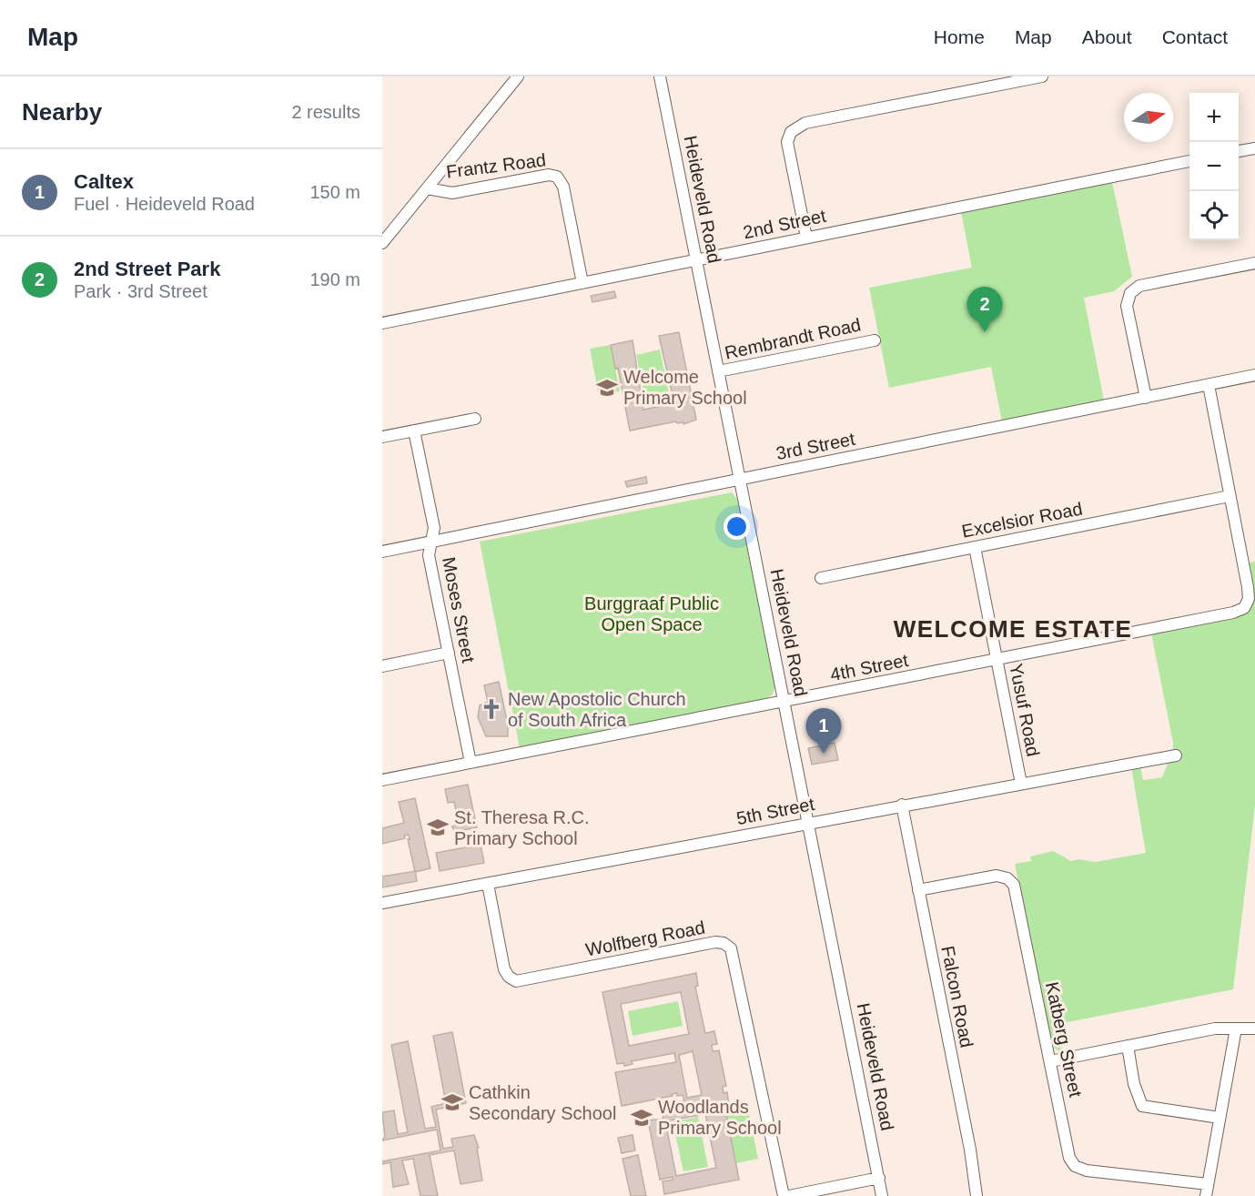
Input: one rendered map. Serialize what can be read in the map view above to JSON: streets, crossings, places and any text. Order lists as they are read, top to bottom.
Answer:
{
  "streets": {
    "street": [
      "Frantz Road",
      "Heideveld Road",
      "2nd Street",
      "Rembrandt Road",
      "3rd Street",
      "Excelsior Road",
      "Moses Street",
      "4th Street",
      "Yusuf Road",
      "5th Street",
      "Wolfberg Road",
      "Falcon Road",
      "Katberg Street"
    ]
  },
  "crossings": [
    ["Frantz Road", "2nd Street"],
    ["Heideveld Road", "2nd Street"],
    ["Heideveld Road", "Rembrandt Road"],
    ["Heideveld Road", "3rd Street"],
    ["Heideveld Road", "4th Street"],
    ["Heideveld Road", "5th Street"],
    ["3rd Street", "Moses Street"],
    ["Excelsior Road", "4th Street"],
    ["Excelsior Road", "Yusuf Road"],
    ["Moses Street", "4th Street"],
    ["4th Street", "Yusuf Road"],
    ["Yusuf Road", "5th Street"],
    ["5th Street", "Wolfberg Road"],
    ["5th Street", "Falcon Road"],
    ["Falcon Road", "Katberg Street"]
  ],
  "districts": ["WELCOME ESTATE"],
  "parks": ["Burggraaf Public Open Space"],
  "places": {
    "school or university": [
      "Welcome Primary School",
      "St. Theresa R.C. Primary School",
      "Cathkin Secondary School",
      "Woodlands Primary School"
    ],
    "church": ["New Apostolic Church of South Africa"]
  },
  "north": "right",
  "page": {
    "header": "Map",
    "nav": [
      "Home",
      "Map",
      "About",
      "Contact"
    ],
    "heading": ["Nearby", "2 results"],
    "map_buttons": ["+", "−"],
    "list": [
      {
        "mark": "1",
        "name": "Caltex",
        "note": "Fuel · Heideveld Road",
        "value": "150 m"
      },
      {
        "mark": "2",
        "name": "2nd Street Park",
        "note": "Park · 3rd Street",
        "value": "190 m"
      }
    ],
    "pins": ["2", "1"]
  }
}
